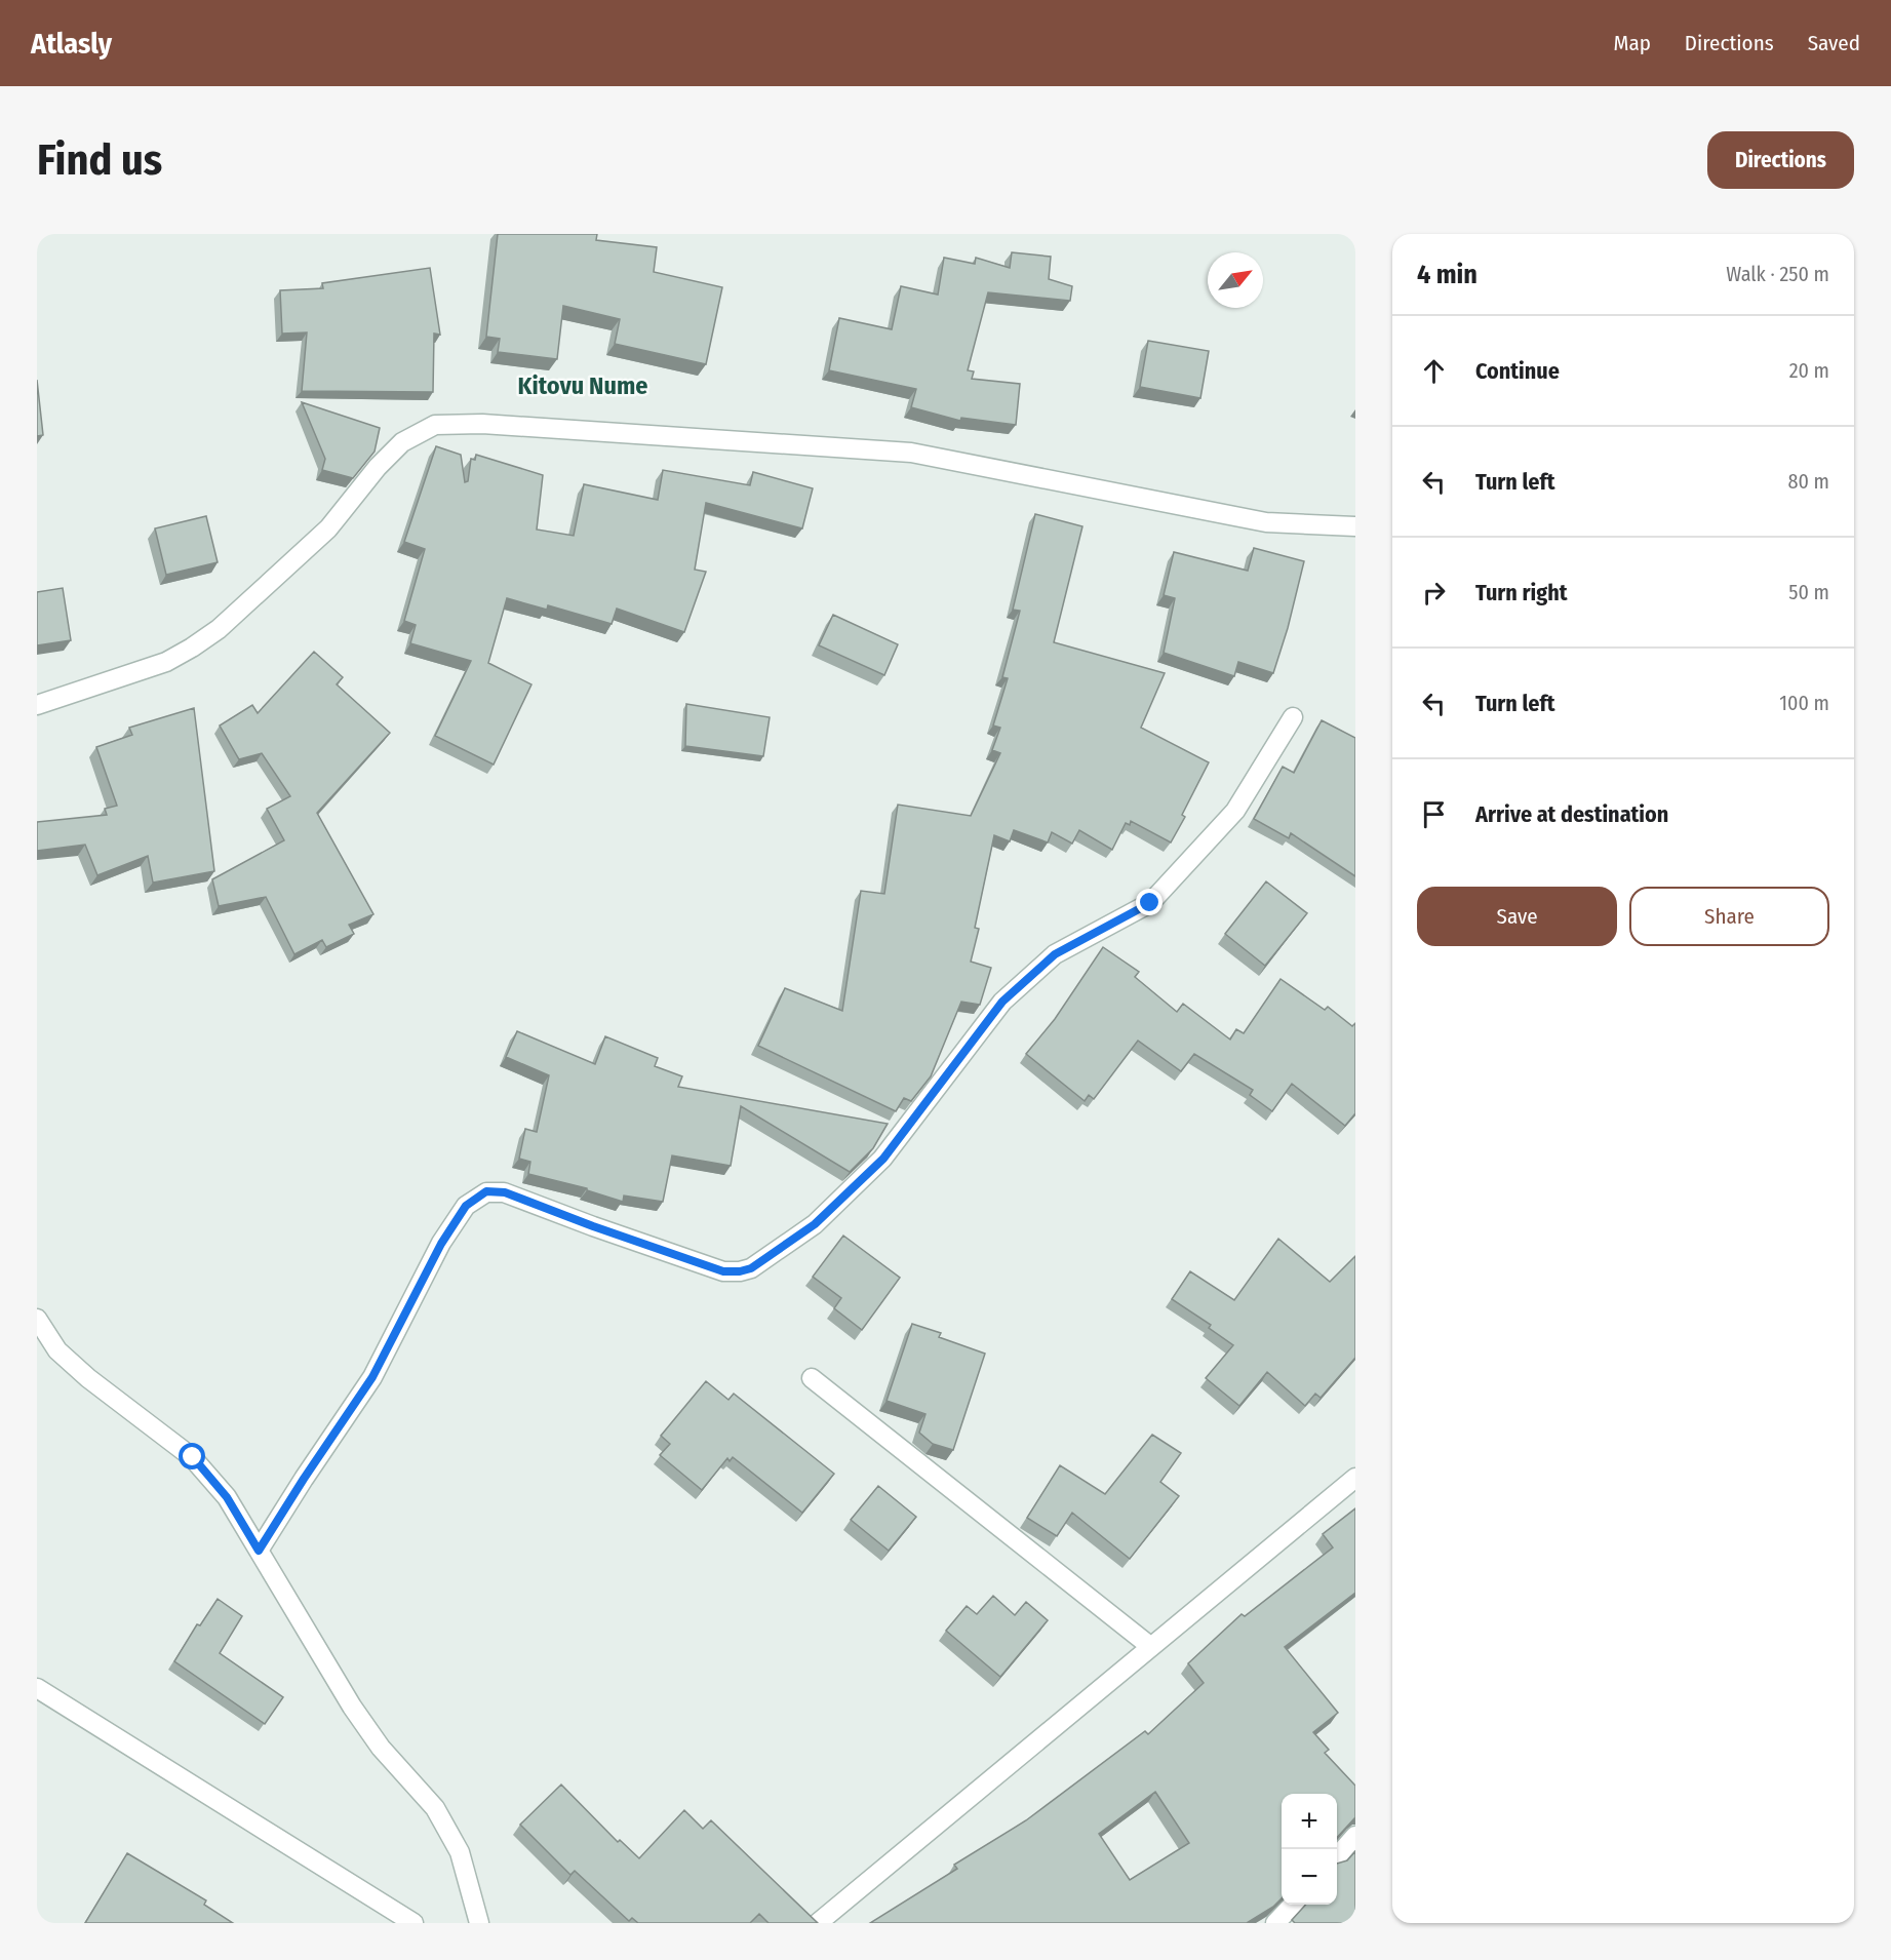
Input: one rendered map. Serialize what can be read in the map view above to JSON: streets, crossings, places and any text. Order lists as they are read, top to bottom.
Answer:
{
  "districts": ["Kitovu Nume"],
  "north": "top right",
  "page": {
    "header": "Atlasly",
    "nav": ["Map", "Directions", "Saved"],
    "buttons": [
      "Directions",
      ["Save", "Share"]
    ],
    "title": "Find us",
    "heading": ["4 min", "Walk · 250 m"],
    "list": [
      ["Continue", "20 m"],
      ["Turn left", "80 m"],
      ["Turn right", "50 m"],
      ["Turn left", "100 m"],
      "Arrive at destination"
    ],
    "map_buttons": ["+", "−"]
  }
}
